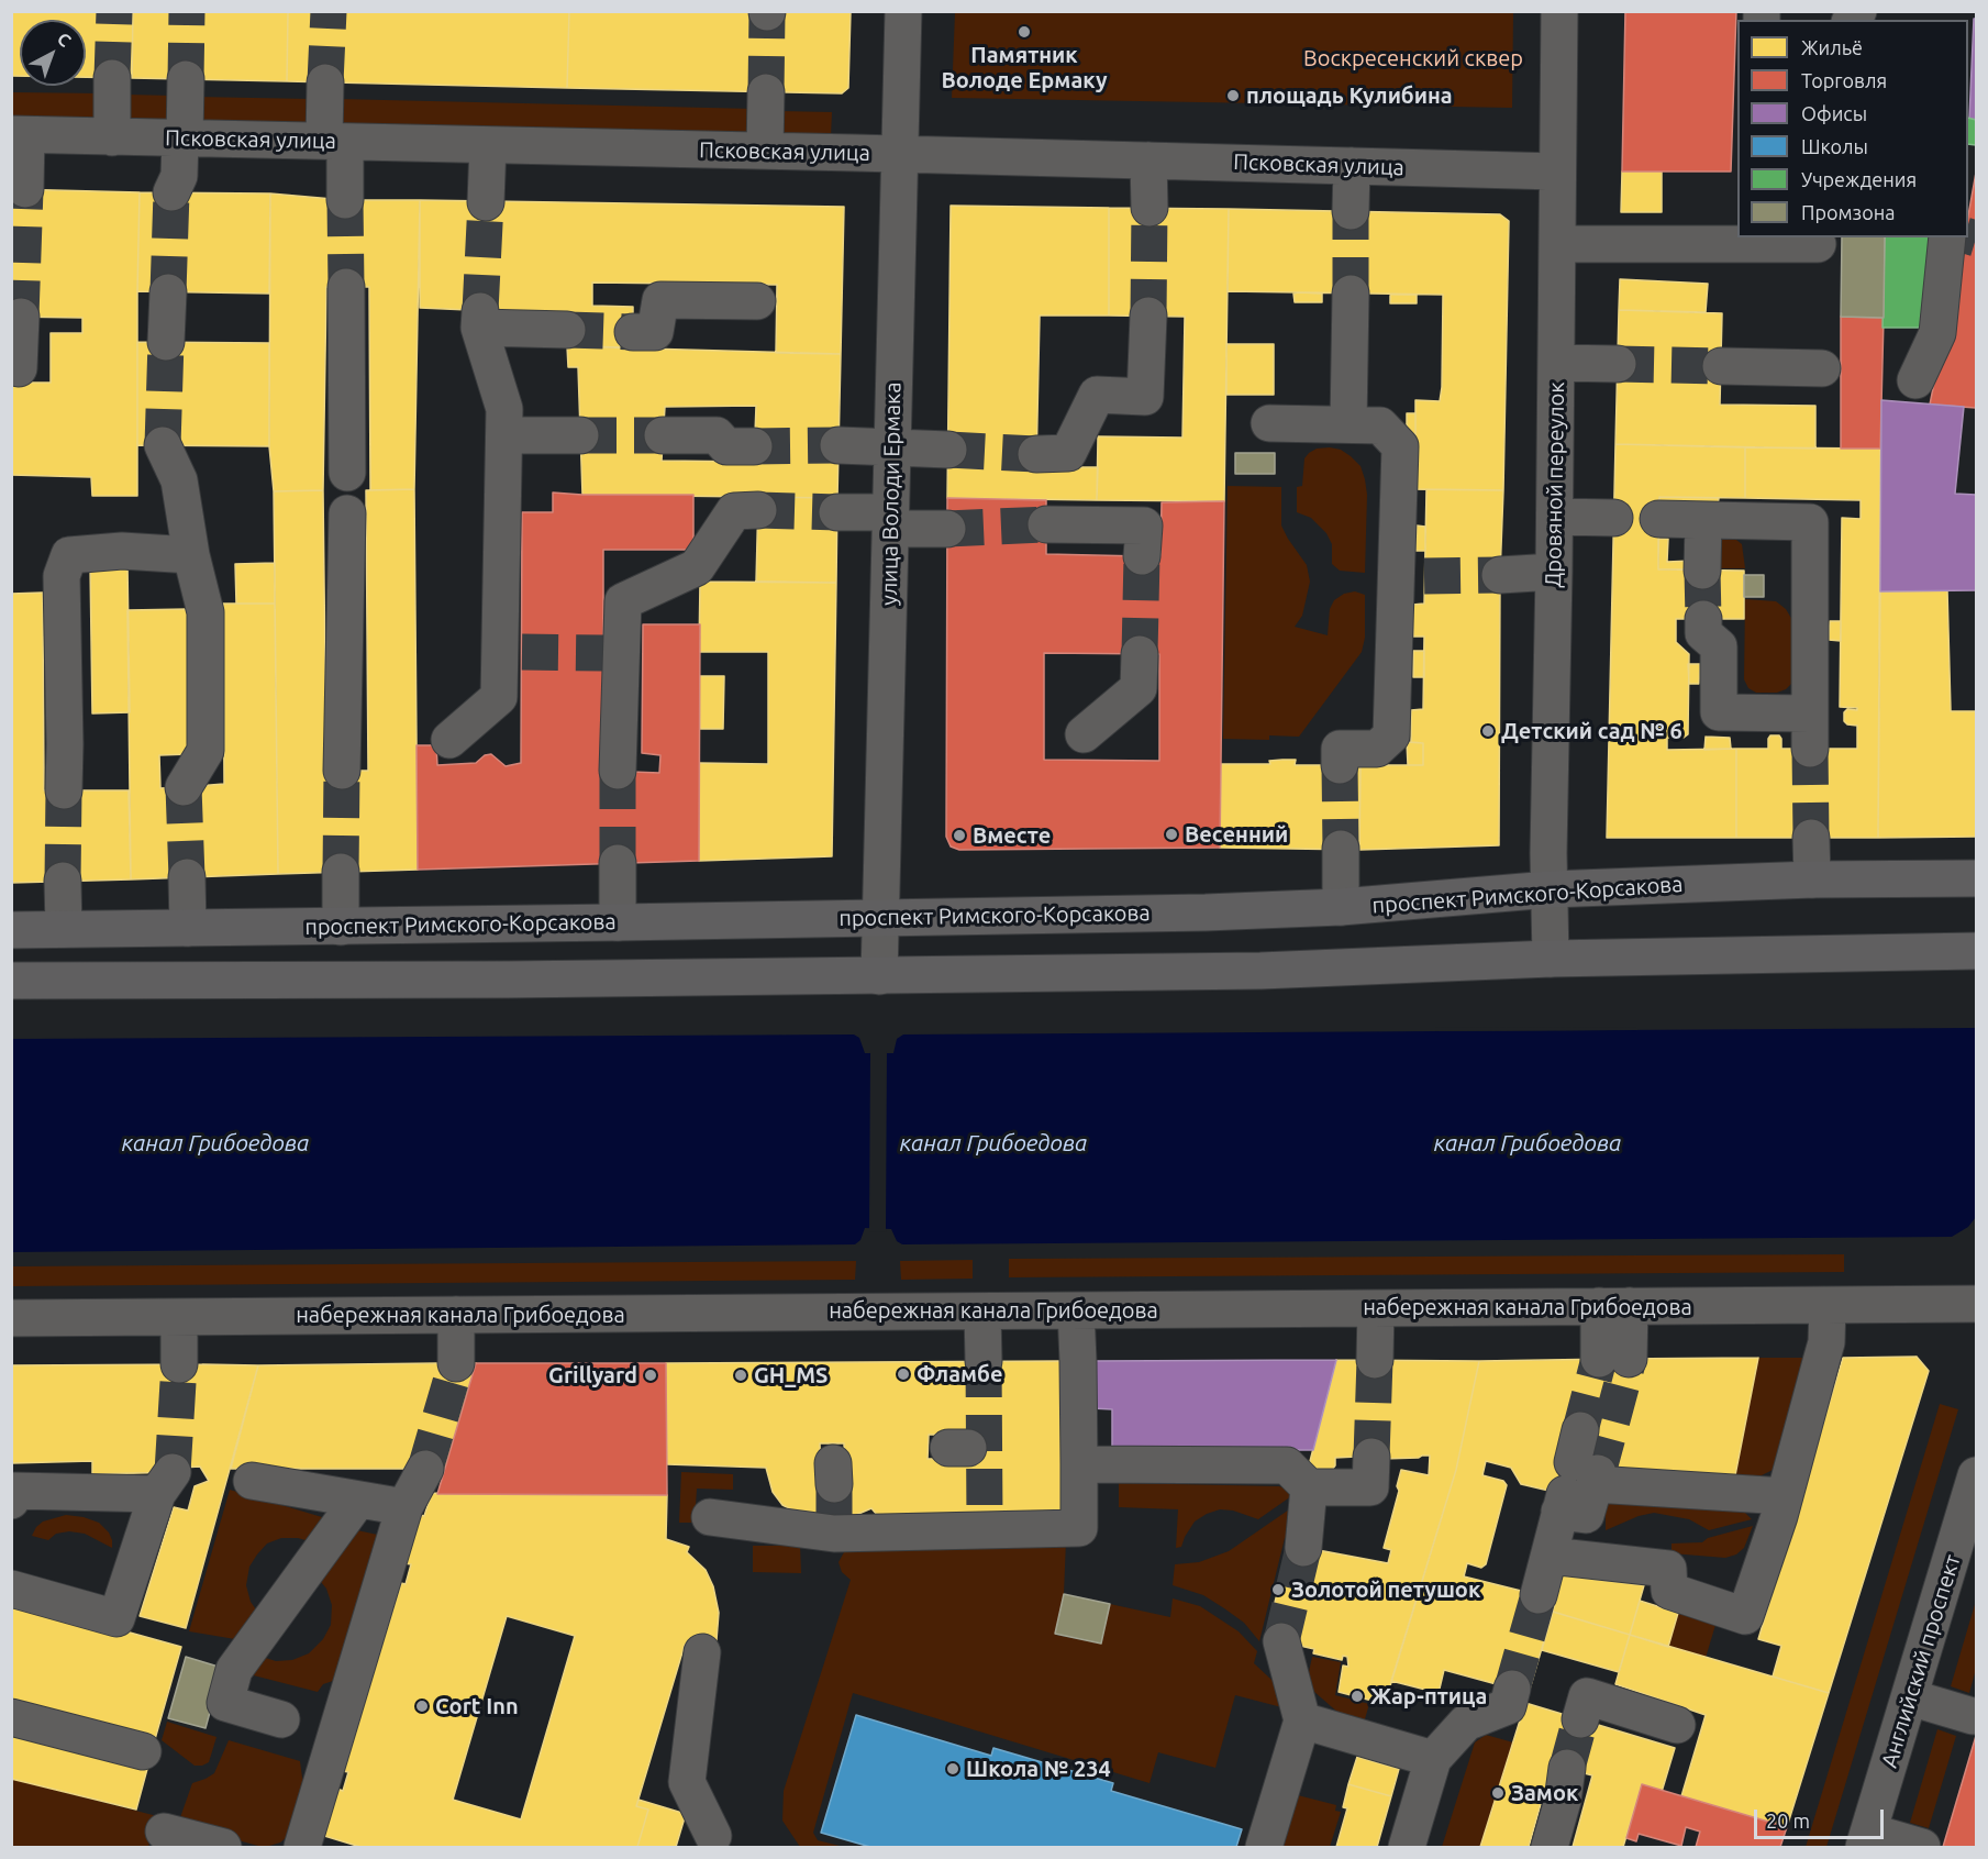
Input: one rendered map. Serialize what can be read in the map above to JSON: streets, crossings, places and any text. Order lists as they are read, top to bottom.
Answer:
{
  "streets": {
    "main road": ["проспект Римского-Корсакова"],
    "street": [
      "Псковская улица",
      "Дровяной переулок",
      "улица Володи Ермака",
      "набережная канала Грибоедова",
      "Английский проспект"
    ]
  },
  "crossings": [
    ["Псковская улица", "Дровяной переулок"],
    ["Псковская улица", "улица Володи Ермака"],
    ["Дровяной переулок", "проспект Римского-Корсакова"],
    ["улица Володи Ермака", "проспект Римского-Корсакова"]
  ],
  "water": ["канал Грибоедова"],
  "parks": ["Воскресенский сквер"],
  "places": [
    "Памятник Володе Ермаку",
    "площадь Кулибина",
    "Детский сад № 6",
    "Весенний",
    "Вместе",
    "Фламбе",
    "Grillyard",
    "GH_MS",
    "Золотой петушок",
    "Жар-птица",
    "Cort Inn",
    "Школа № 234",
    "Замок"
  ],
  "legend": [
    "Жильё",
    "Торговля",
    "Офисы",
    "Школы",
    "Учреждения",
    "Промзона"
  ],
  "scale_bar": "20 m",
  "north": "top right"
}
